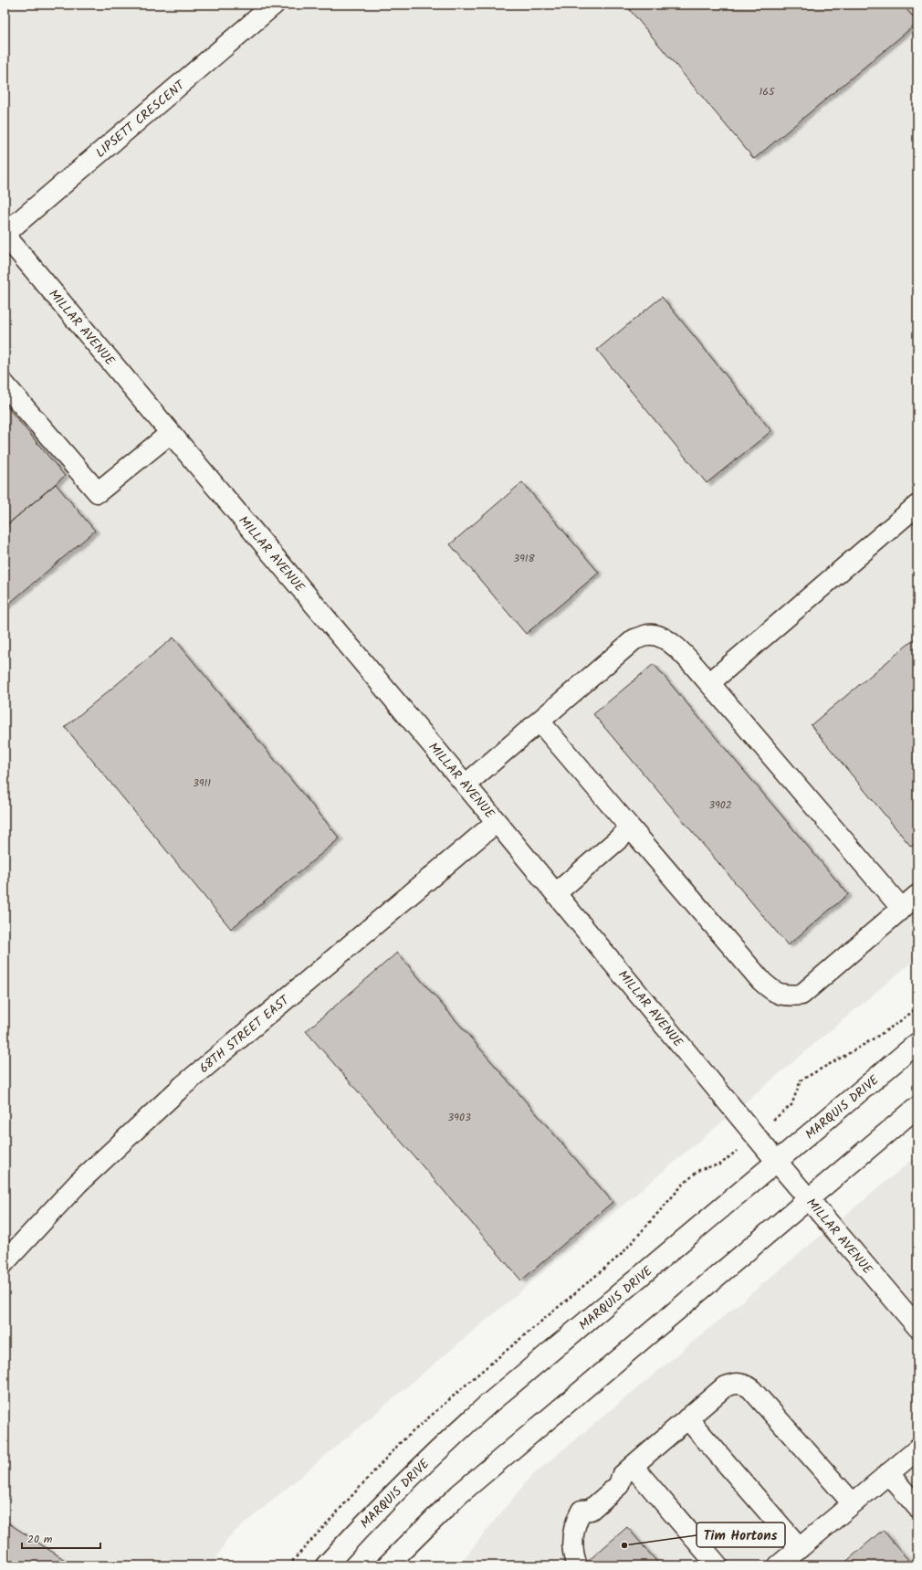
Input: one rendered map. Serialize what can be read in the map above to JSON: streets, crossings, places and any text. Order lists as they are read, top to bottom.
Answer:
{
  "streets": {
    "street": [
      "LIPSETT CRESCENT",
      "MILLAR AVENUE",
      "68TH STREET EAST",
      "MARQUIS DRIVE"
    ]
  },
  "crossings": [
    ["LIPSETT CRESCENT", "MILLAR AVENUE"],
    ["MILLAR AVENUE", "68TH STREET EAST"],
    ["MILLAR AVENUE", "MARQUIS DRIVE"]
  ],
  "places": ["Tim Hortons"],
  "house_numbers": [
    "165",
    "3918",
    "3911",
    "3902",
    "3903"
  ],
  "scale_bar": "20 m"
}
